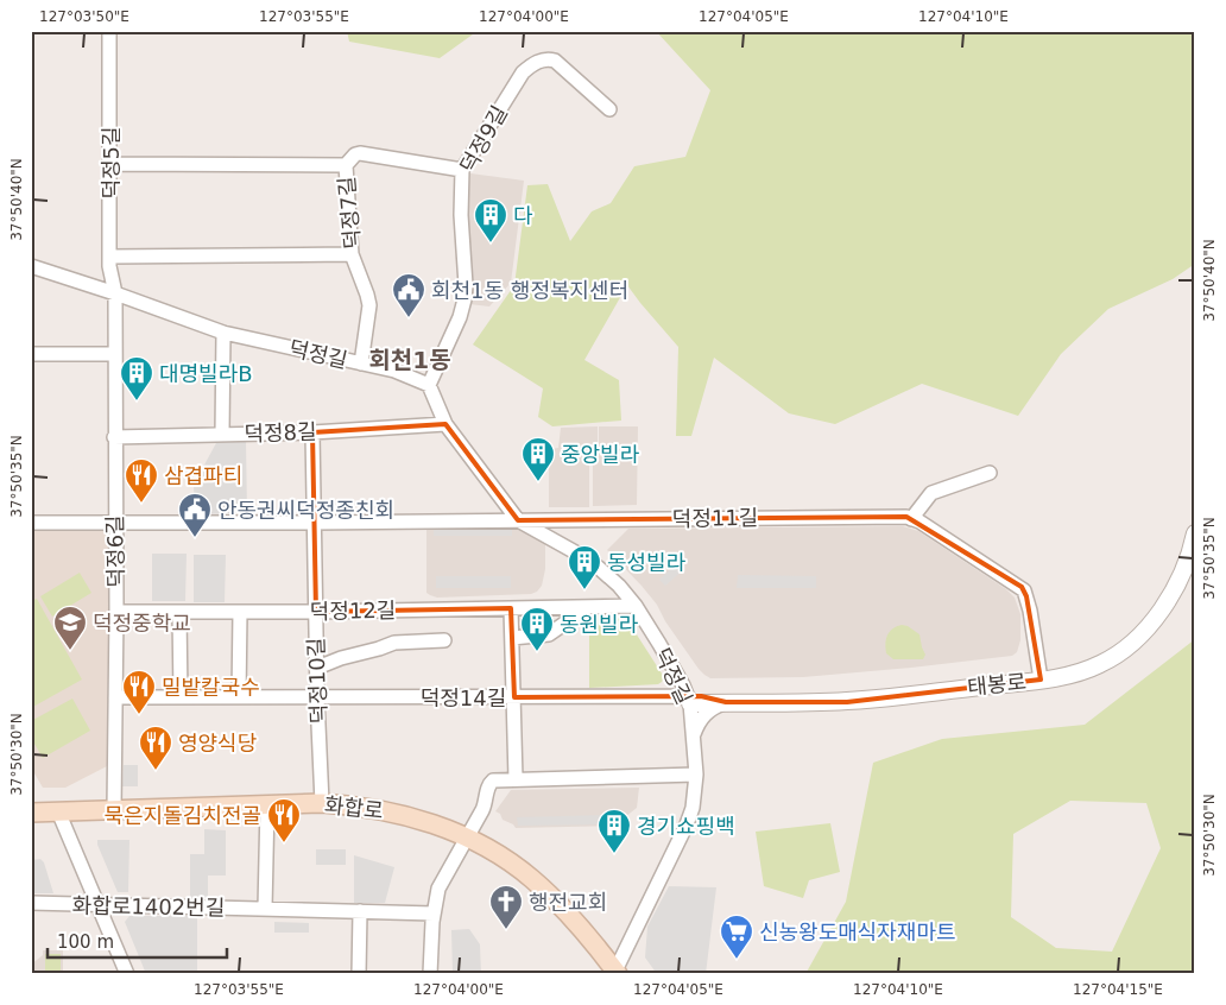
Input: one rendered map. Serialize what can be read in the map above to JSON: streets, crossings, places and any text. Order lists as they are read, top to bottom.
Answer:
{
  "streets": {
    "main road": ["화합로"],
    "street": [
      "덕정9길",
      "덕정5길",
      "덕정7길",
      "덕정길",
      "덕정8길",
      "덕정11길",
      "덕정6길",
      "덕정12길",
      "덕정10길",
      "태봉로",
      "덕정14길",
      "화합로1402번길"
    ]
  },
  "crossings": [
    ["덕정9길", "덕정길"],
    ["덕정5길", "덕정길"],
    ["덕정5길", "덕정6길"],
    ["덕정7길", "덕정길"],
    ["덕정길", "덕정8길"],
    ["덕정길", "덕정11길"],
    ["덕정길", "덕정6길"],
    ["덕정길", "덕정12길"],
    ["덕정길", "태봉로"],
    ["덕정길", "덕정14길"],
    ["덕정길", "화합로"],
    ["덕정8길", "덕정6길"],
    ["덕정8길", "덕정10길"],
    ["덕정11길", "태봉로"],
    ["덕정6길", "덕정12길"],
    ["덕정6길", "덕정14길"],
    ["덕정6길", "화합로"],
    ["덕정12길", "덕정10길"],
    ["덕정10길", "덕정14길"],
    ["덕정10길", "화합로"],
    ["태봉로", "덕정14길"]
  ],
  "districts": ["회천1동"],
  "places": {
    "building": [
      "다",
      "대명빌라B",
      "중앙빌라",
      "동성빌라",
      "동원빌라",
      "경기쇼핑백"
    ],
    "public building": ["회천1동 행정복지센터", "안동권씨덕정종친회"],
    "restaurant": [
      "삼겹파티",
      "밀밭칼국수",
      "영양식당",
      "묵은지돌김치전골"
    ],
    "school or university": ["덕정중학교"],
    "church": ["행전교회"],
    "supermarket": ["신농왕도매식자재마트"]
  },
  "scale_bar": "100 m",
  "coordinates": [
    "127°03'50\"E",
    "127°03'55\"E",
    "127°04'00\"E",
    "127°04'05\"E",
    "127°04'10\"E",
    "37°50'40\"N",
    "37°50'35\"N",
    "37°50'30\"N",
    "127°04'15\"E"
  ]
}
